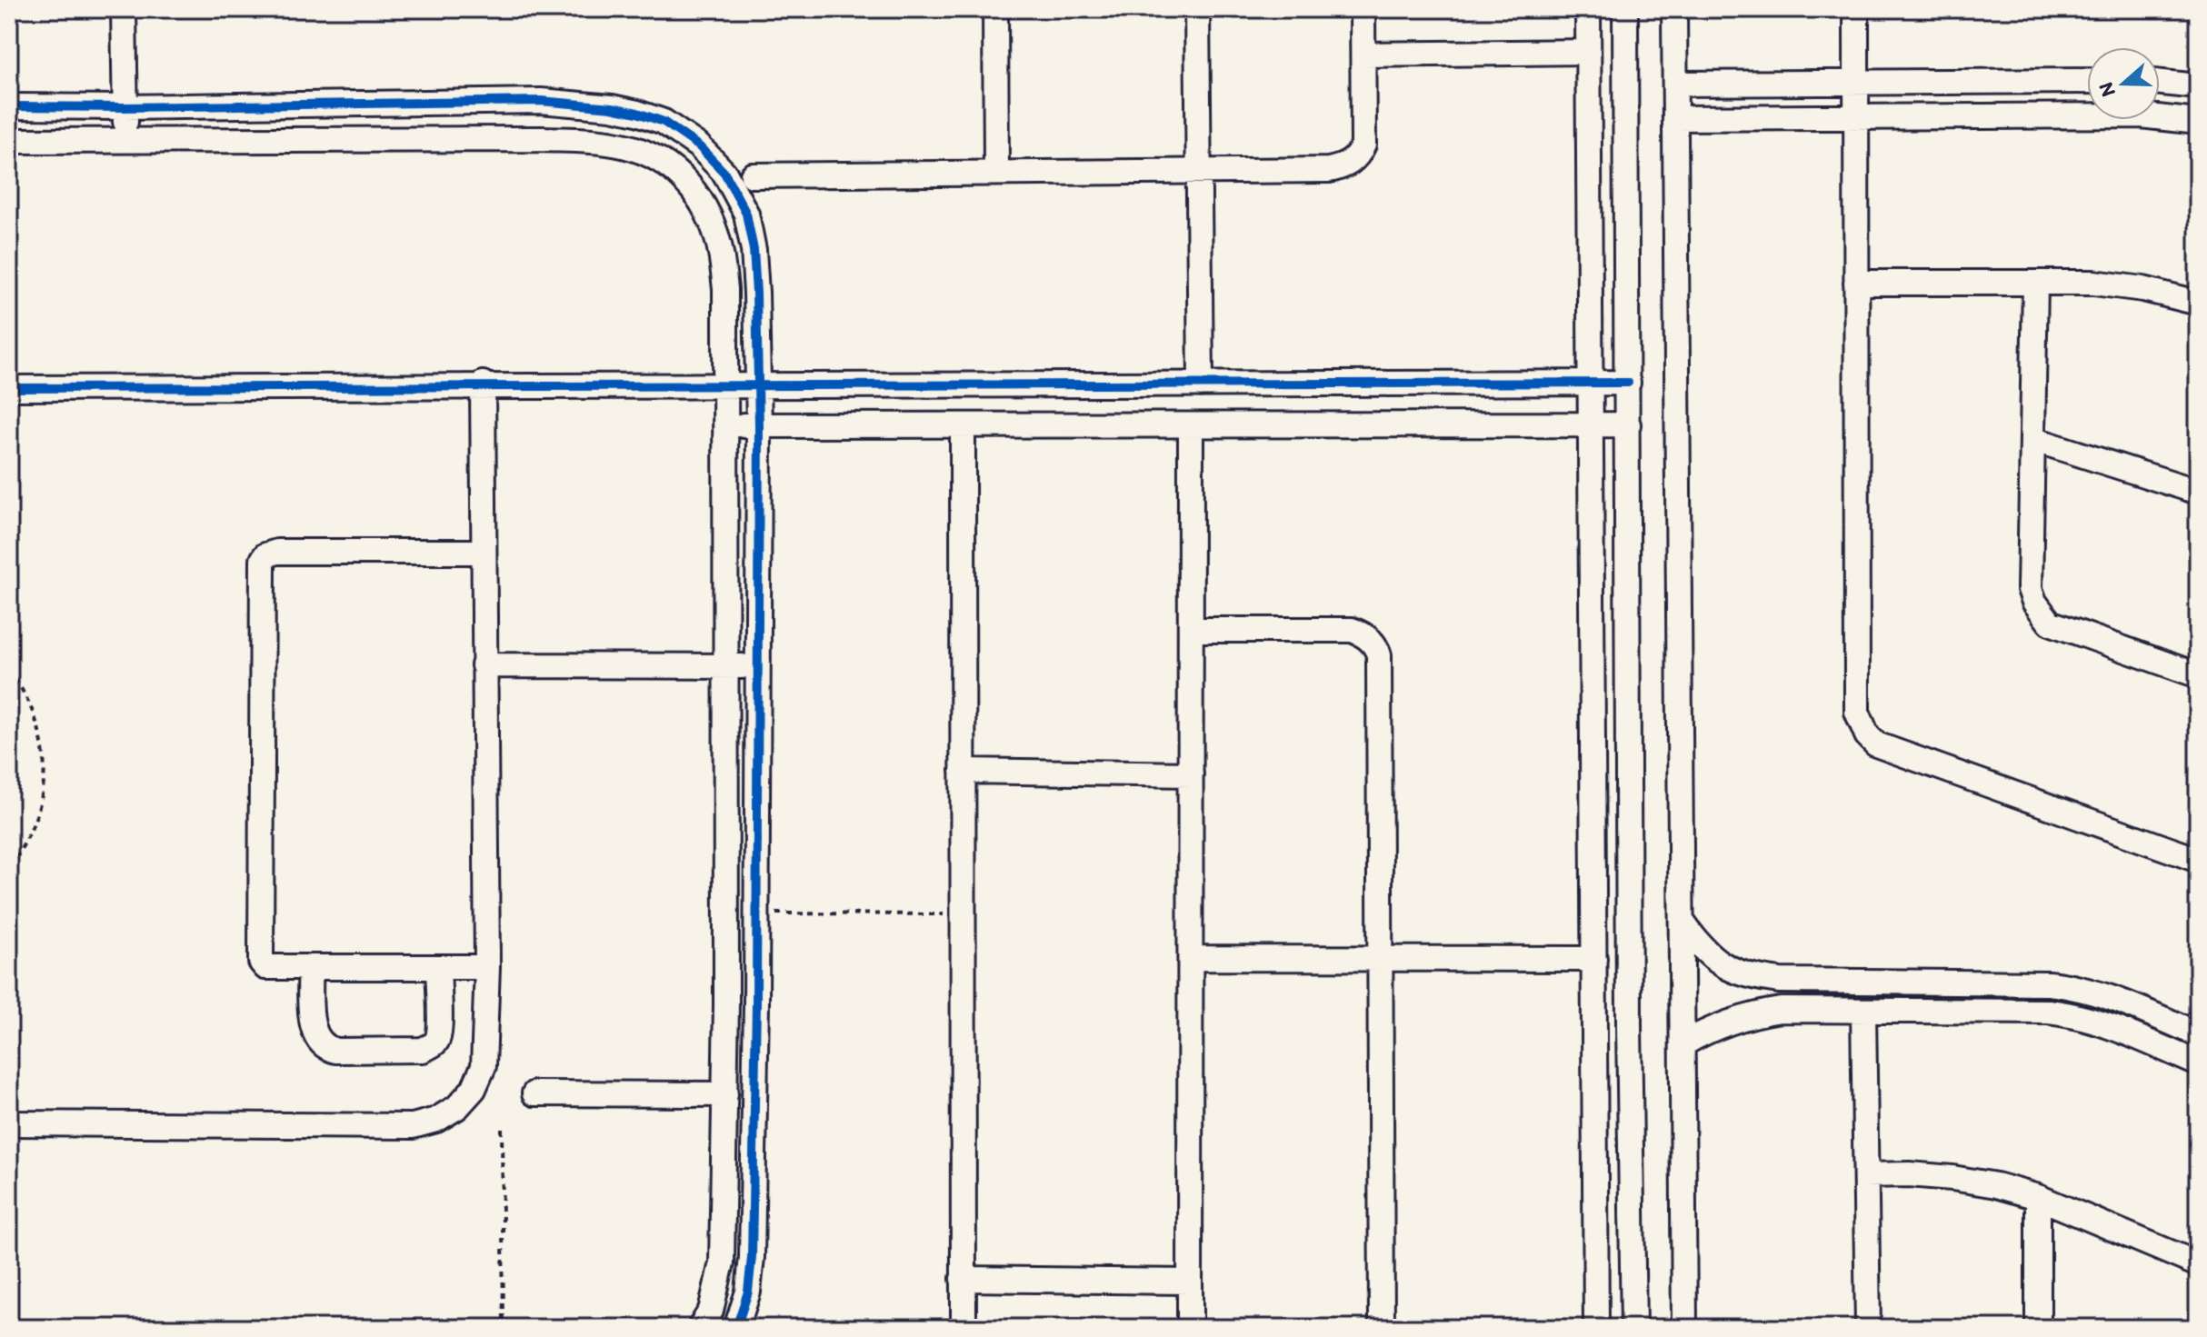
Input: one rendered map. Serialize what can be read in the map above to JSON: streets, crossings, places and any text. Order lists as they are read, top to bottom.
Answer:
{
  "north": "left"
}
